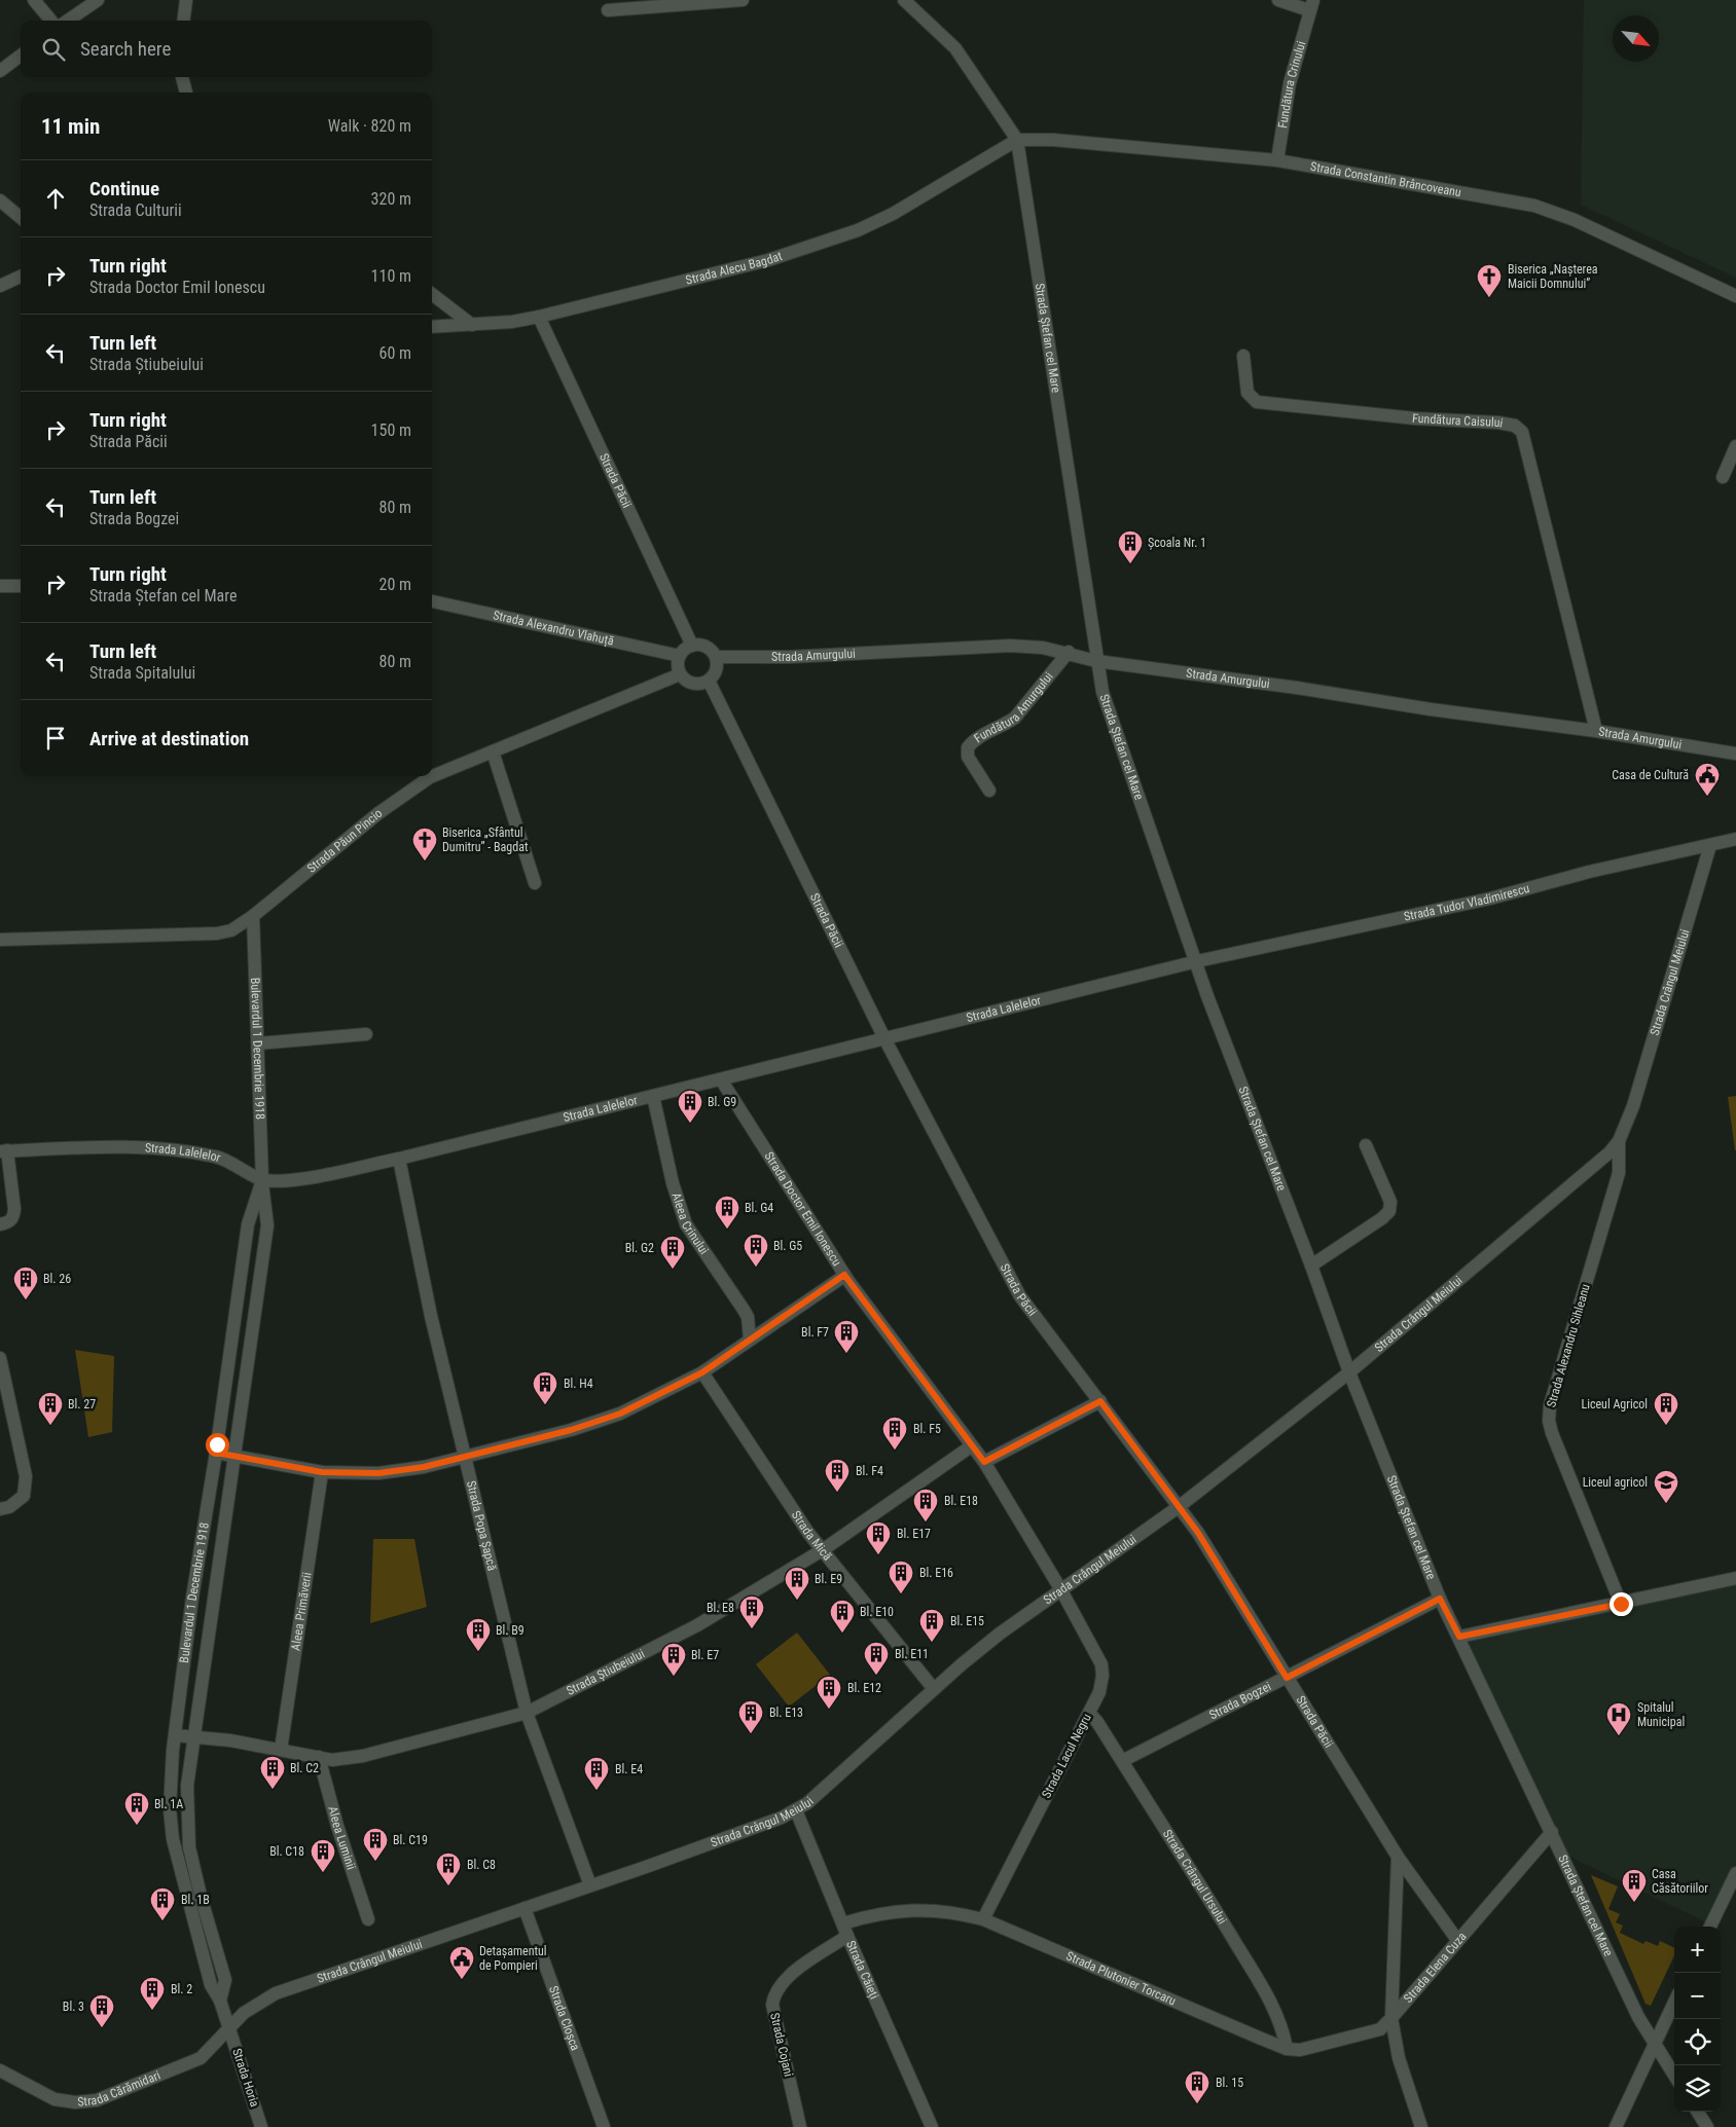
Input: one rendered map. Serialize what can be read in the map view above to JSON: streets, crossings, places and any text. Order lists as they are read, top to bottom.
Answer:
{
  "streets": {
    "street": [
      "Fundătura Crinului",
      "Strada Constantin Brâncoveanu",
      "Strada Alecu Bagdat",
      "Strada Ștefan cel Mare",
      "Fundătura Caisului",
      "Strada Păcii",
      "Strada Alexandru Vlahuță",
      "Strada Amurgului",
      "Fundătura Amurgului",
      "Strada Păun Pincio",
      "Strada Tudor Vladimirescu",
      "Strada Crângul Meiului",
      "Strada Lalelelor",
      "Bulevardul 1 Decembrie 1918",
      "Strada Doctor Emil Ionescu",
      "Aleea Crinului",
      "Strada Alexandru Sihleanu",
      "Strada Popa Șapcă",
      "Strada Mică",
      "Aleea Primăverii",
      "Strada Știubeiului",
      "Strada Bogzei",
      "Strada Lacul Negru",
      "Aleea Luminii",
      "Strada Crângul Ursului",
      "Strada Elena Cuza",
      "Strada Căieți",
      "Strada Plutonier Torcaru",
      "Strada Cloșca",
      "Strada Cojani",
      "Strada Horia",
      "Strada Cărămidari"
    ]
  },
  "crossings": [
    ["Fundătura Crinului", "Strada Constantin Brâncoveanu"],
    ["Strada Constantin Brâncoveanu", "Strada Alecu Bagdat"],
    ["Strada Constantin Brâncoveanu", "Strada Ștefan cel Mare"],
    ["Strada Alecu Bagdat", "Strada Ștefan cel Mare"],
    ["Strada Alecu Bagdat", "Strada Păcii"],
    ["Strada Ștefan cel Mare", "Strada Amurgului"],
    ["Strada Ștefan cel Mare", "Strada Tudor Vladimirescu"],
    ["Strada Ștefan cel Mare", "Strada Crângul Meiului"],
    ["Strada Ștefan cel Mare", "Strada Lalelelor"],
    ["Strada Ștefan cel Mare", "Strada Bogzei"],
    ["Strada Ștefan cel Mare", "Strada Elena Cuza"],
    ["Fundătura Caisului", "Strada Amurgului"],
    ["Strada Păcii", "Strada Alexandru Vlahuță"],
    ["Strada Păcii", "Strada Amurgului"],
    ["Strada Păcii", "Strada Păun Pincio"],
    ["Strada Păcii", "Strada Crângul Meiului"],
    ["Strada Păcii", "Strada Lalelelor"],
    ["Strada Păcii", "Strada Bogzei"],
    ["Strada Păcii", "Strada Elena Cuza"],
    ["Strada Alexandru Vlahuță", "Strada Amurgului"],
    ["Strada Alexandru Vlahuță", "Strada Păun Pincio"],
    ["Strada Amurgului", "Fundătura Amurgului"],
    ["Strada Amurgului", "Strada Păun Pincio"],
    ["Strada Păun Pincio", "Bulevardul 1 Decembrie 1918"],
    ["Strada Tudor Vladimirescu", "Strada Crângul Meiului"],
    ["Strada Tudor Vladimirescu", "Strada Lalelelor"],
    ["Strada Crângul Meiului", "Bulevardul 1 Decembrie 1918"],
    ["Strada Crângul Meiului", "Strada Doctor Emil Ionescu"],
    ["Strada Crângul Meiului", "Strada Alexandru Sihleanu"],
    ["Strada Crângul Meiului", "Strada Popa Șapcă"],
    ["Strada Crângul Meiului", "Strada Mică"],
    ["Strada Crângul Meiului", "Strada Lacul Negru"],
    ["Strada Crângul Meiului", "Strada Căieți"],
    ["Strada Crângul Meiului", "Strada Cloșca"],
    ["Strada Crângul Meiului", "Strada Horia"],
    ["Strada Crângul Meiului", "Strada Cărămidari"],
    ["Strada Lalelelor", "Bulevardul 1 Decembrie 1918"],
    ["Strada Lalelelor", "Strada Doctor Emil Ionescu"],
    ["Strada Lalelelor", "Aleea Crinului"],
    ["Strada Lalelelor", "Strada Popa Șapcă"],
    ["Bulevardul 1 Decembrie 1918", "Strada Știubeiului"],
    ["Bulevardul 1 Decembrie 1918", "Strada Horia"],
    ["Bulevardul 1 Decembrie 1918", "Strada Cărămidari"],
    ["Strada Doctor Emil Ionescu", "Strada Știubeiului"],
    ["Strada Doctor Emil Ionescu", "Strada Lacul Negru"],
    ["Strada Popa Șapcă", "Strada Știubeiului"],
    ["Strada Mică", "Strada Știubeiului"],
    ["Aleea Primăverii", "Strada Știubeiului"],
    ["Strada Știubeiului", "Aleea Luminii"],
    ["Strada Bogzei", "Strada Crângul Ursului"],
    ["Strada Lacul Negru", "Strada Crângul Ursului"],
    ["Strada Lacul Negru", "Strada Plutonier Torcaru"],
    ["Strada Crângul Ursului", "Strada Plutonier Torcaru"],
    ["Strada Elena Cuza", "Strada Plutonier Torcaru"],
    ["Strada Căieți", "Strada Plutonier Torcaru"],
    ["Strada Căieți", "Strada Cojani"],
    ["Strada Plutonier Torcaru", "Strada Cojani"],
    ["Strada Horia", "Strada Cărămidari"]
  ],
  "places": {
    "church": ["Biserica „Nașterea Maicii Domnului”", "Biserica „Sfântul Dumitru” - Bagdat"],
    "building": [
      "Școala Nr. 1",
      "Bl. G9",
      "Bl. G4",
      "Bl. G5",
      "Bl. G2",
      "Bl. 26",
      "Bl. F7",
      "Bl. H4",
      "Bl. 27",
      "Liceul Agricol",
      "Bl. F5",
      "Bl. F4",
      "Bl. E18",
      "Bl. E17",
      "Bl. E16",
      "Bl. E9",
      "Bl. E8",
      "Bl. E10",
      "Bl. E15",
      "Bl. B9",
      "Bl. E11",
      "Bl. E7",
      "Bl. E12",
      "Bl. E13",
      "Bl. C2",
      "Bl. E4",
      "Bl. 1A",
      "Bl. C19",
      "Bl. C18",
      "Bl. C8",
      "Casa Căsătoriilor",
      "Bl. 1B",
      "Bl. 2",
      "Bl. 3",
      "Bl. 15"
    ],
    "public building": ["Casa de Cultură", "Detașamentul de Pompieri"],
    "school or university": ["Liceul agricol"],
    "hospital": ["Spitalul Municipal"]
  },
  "north": "bottom right",
  "page": {
    "search": "Search here",
    "heading": ["11 min", "Walk · 820 m"],
    "list": [
      ["Continue", "Strada Culturii", "320 m"],
      ["Turn right", "Strada Doctor Emil Ionescu", "110 m"],
      ["Turn left", "Strada Știubeiului", "60 m"],
      ["Turn right", "Strada Păcii", "150 m"],
      ["Turn left", "Strada Bogzei", "80 m"],
      ["Turn right", "Strada Ștefan cel Mare", "20 m"],
      ["Turn left", "Strada Spitalului", "80 m"],
      "Arrive at destination"
    ],
    "map_buttons": ["+", "−"]
  }
}
